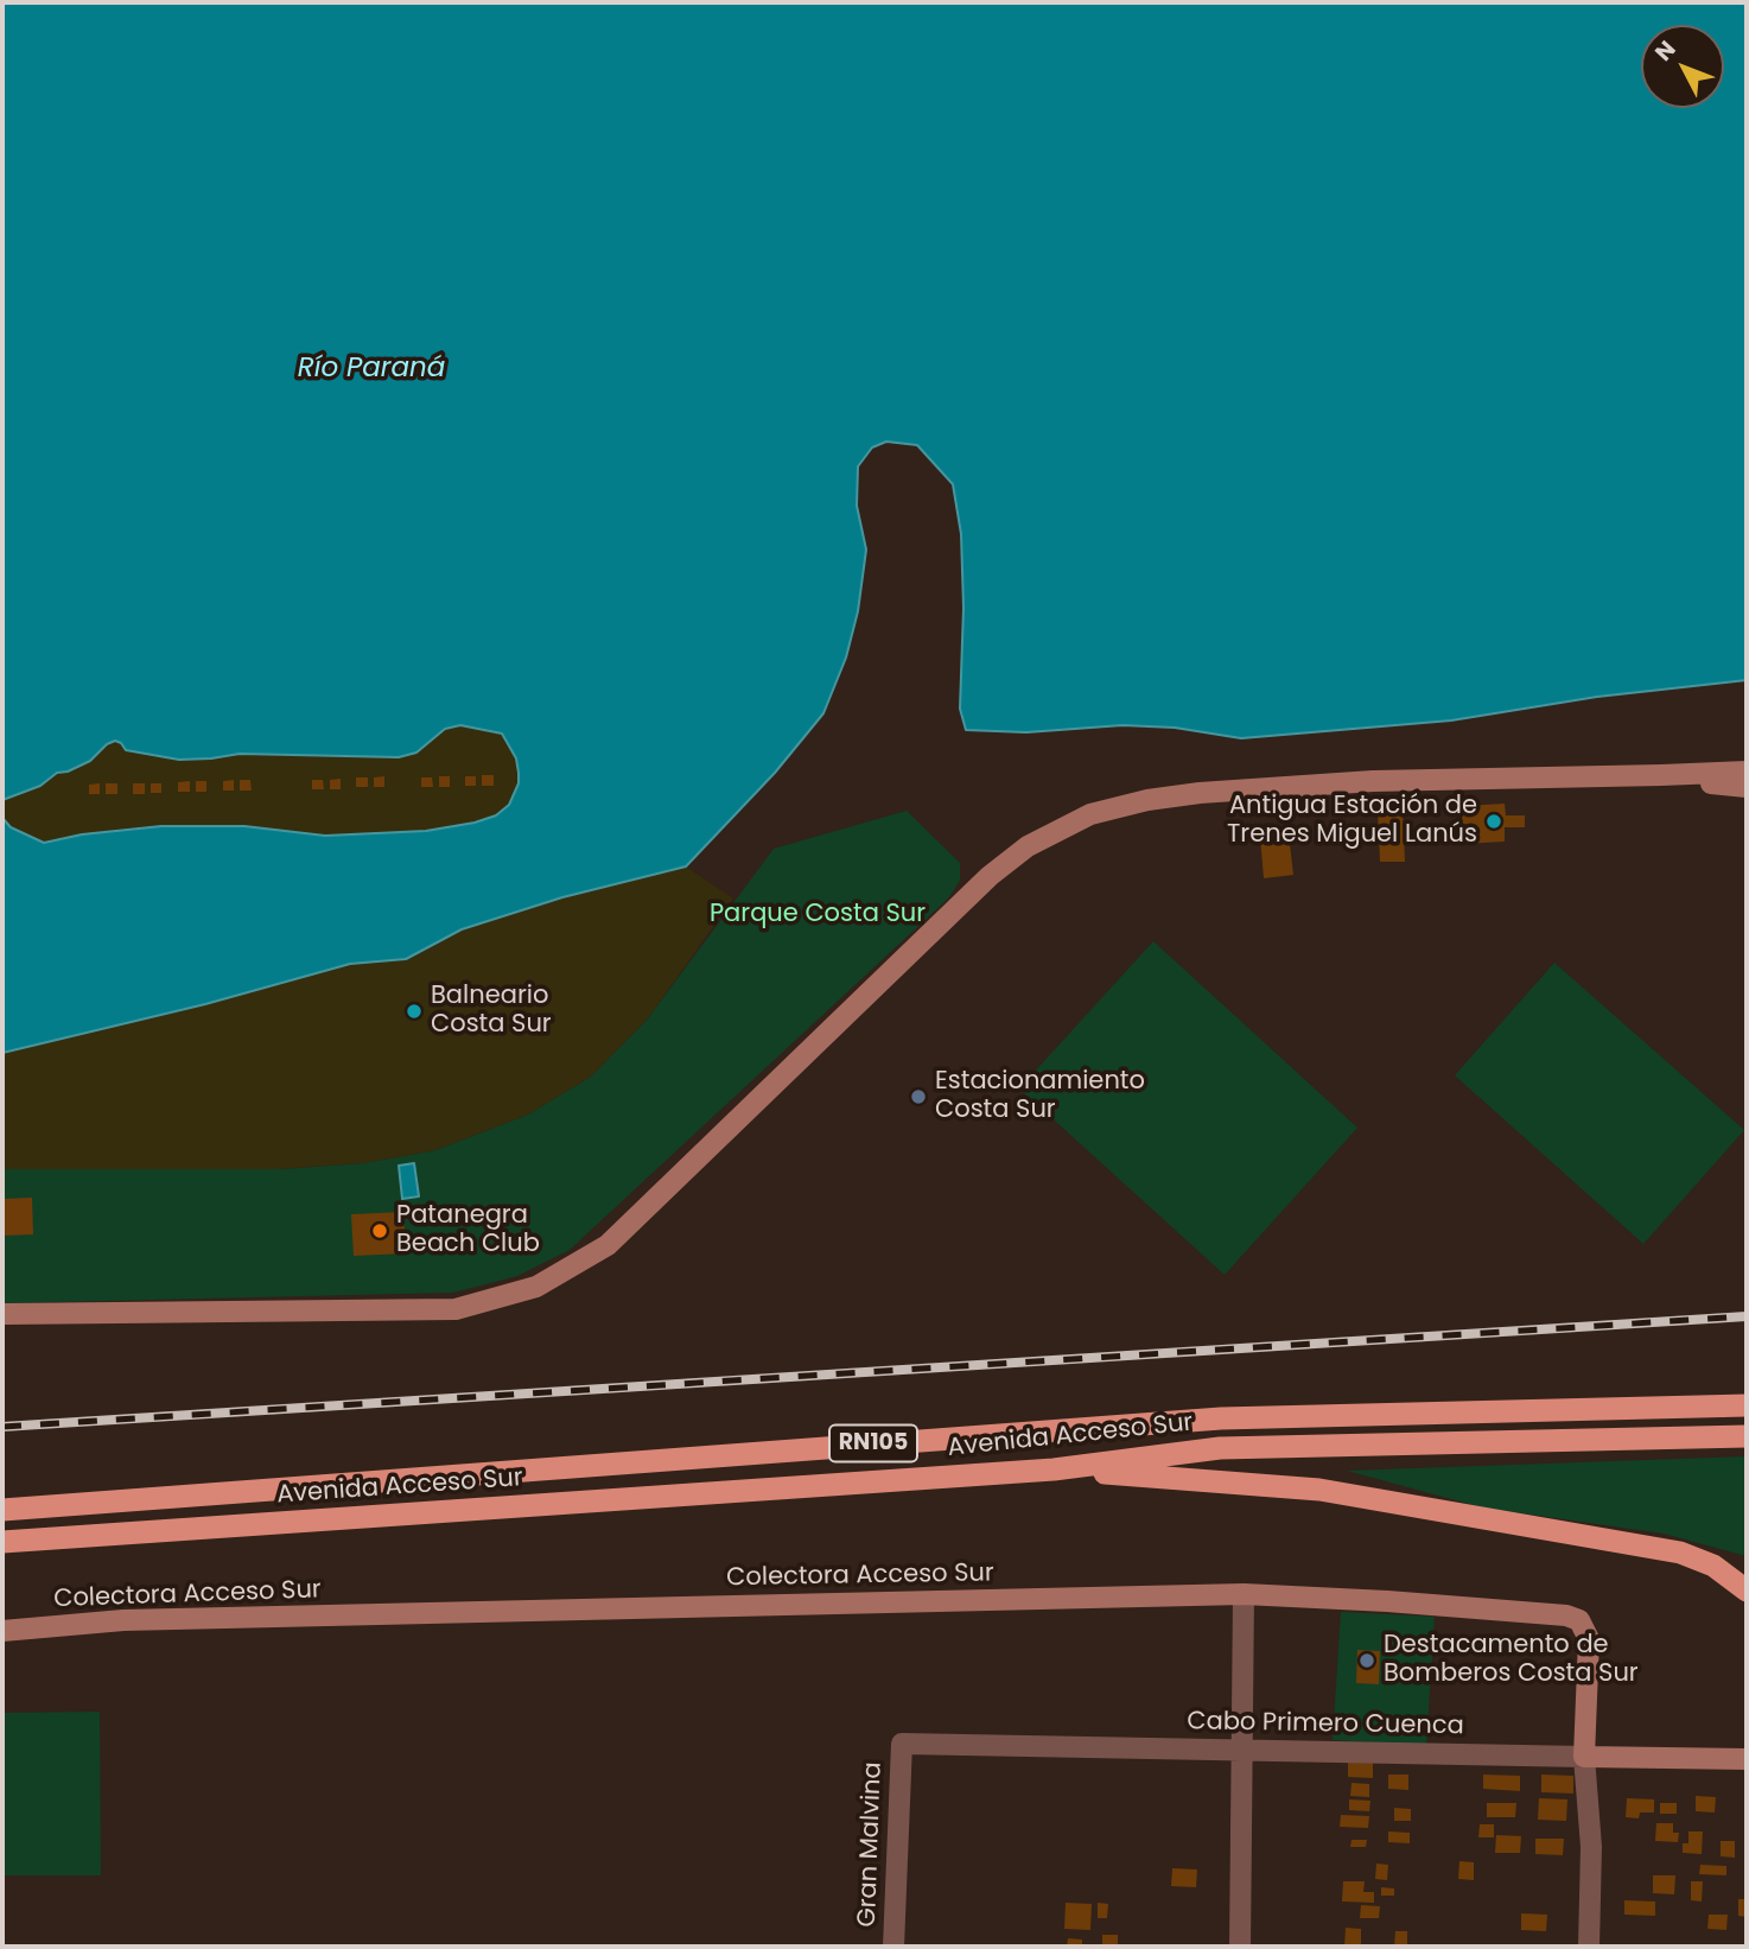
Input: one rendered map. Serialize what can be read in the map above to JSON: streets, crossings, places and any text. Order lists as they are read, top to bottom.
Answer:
{
  "streets": {
    "highway": ["Avenida Acceso Sur", "RN105"],
    "main road": ["Colectora Acceso Sur", "Cabo Primero Cuenca"],
    "street": ["Gran Malvina"]
  },
  "crossings": [
    ["Colectora Acceso Sur", "Cabo Primero Cuenca"],
    ["Cabo Primero Cuenca", "Gran Malvina"]
  ],
  "water": ["Río Paraná"],
  "parks": ["Parque Costa Sur"],
  "places": [
    "Antigua Estación de Trenes Miguel Lanús",
    "Balneario Costa Sur",
    "Estacionamiento Costa Sur",
    "Patanegra Beach Club",
    "Destacamento de Bomberos Costa Sur"
  ],
  "north": "top left"
}
